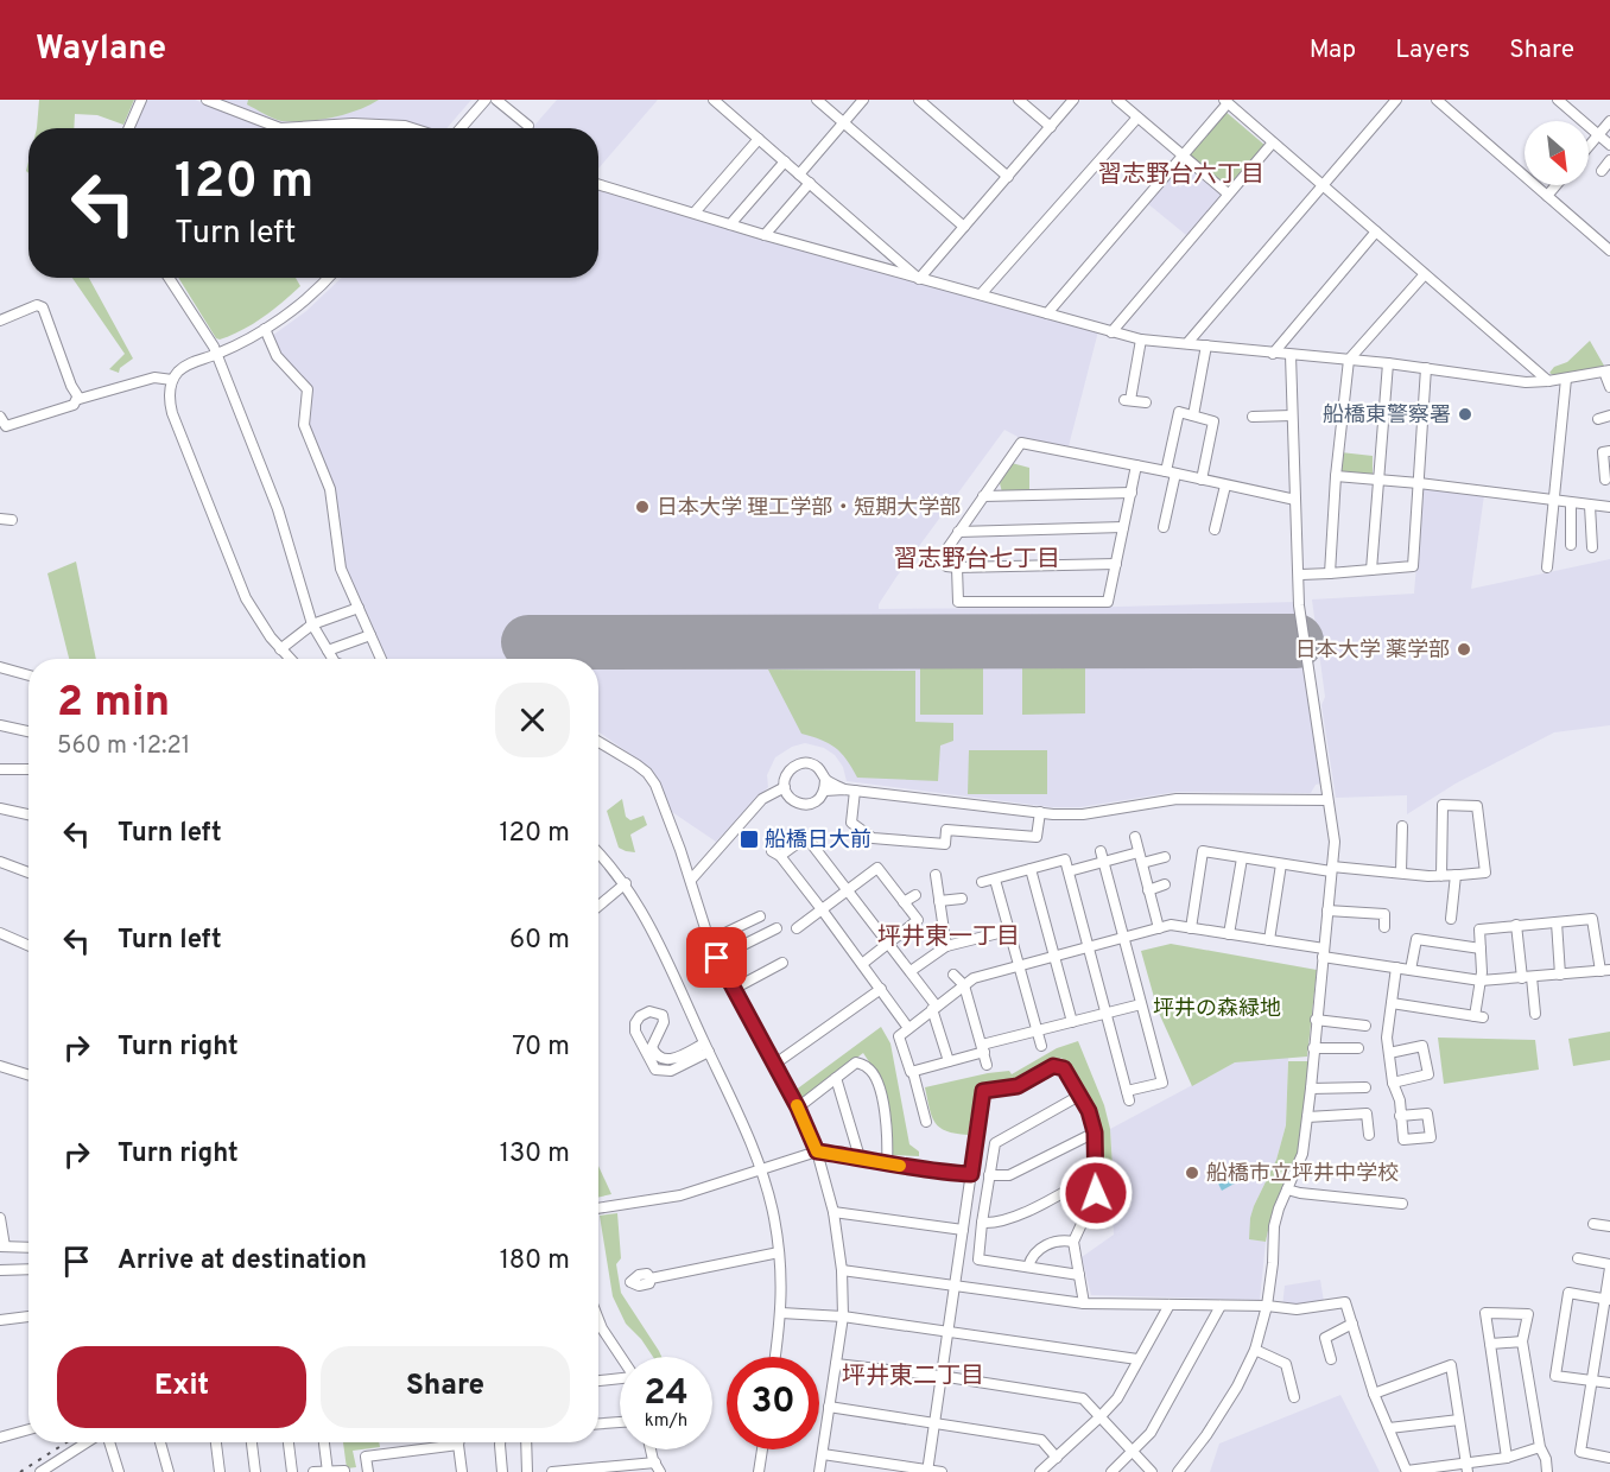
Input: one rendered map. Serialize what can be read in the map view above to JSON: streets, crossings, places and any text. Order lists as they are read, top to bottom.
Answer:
{
  "districts": [
    "習志野台六丁目",
    "習志野台七丁目",
    "坪井東一丁目",
    "坪井東二丁目"
  ],
  "parks": ["坪井の森緑地"],
  "places": {
    "other": [
      "船橋東警察署",
      "日本大学 理工学部・短期大学部",
      "日本大学 薬学部",
      "船橋市立坪井中学校"
    ],
    "transit": ["船橋日大前"]
  },
  "north": "bottom right",
  "page": {
    "header": "Waylane",
    "nav": ["Map", "Layers", "Share"],
    "turn": ["120 m", "Turn left"],
    "heading": ["2 min", "560 m · 12:21"],
    "list": [
      {
        "name": "Turn left",
        "value": "120 m"
      },
      {
        "name": "Turn left",
        "value": "60 m"
      },
      {
        "name": "Turn right",
        "value": "70 m"
      },
      {
        "name": "Turn right",
        "value": "130 m"
      },
      {
        "name": "Arrive at destination",
        "value": "180 m"
      }
    ],
    "buttons": ["Exit", "Share"],
    "speed": "24 km/h",
    "limit": "30"
  }
}
